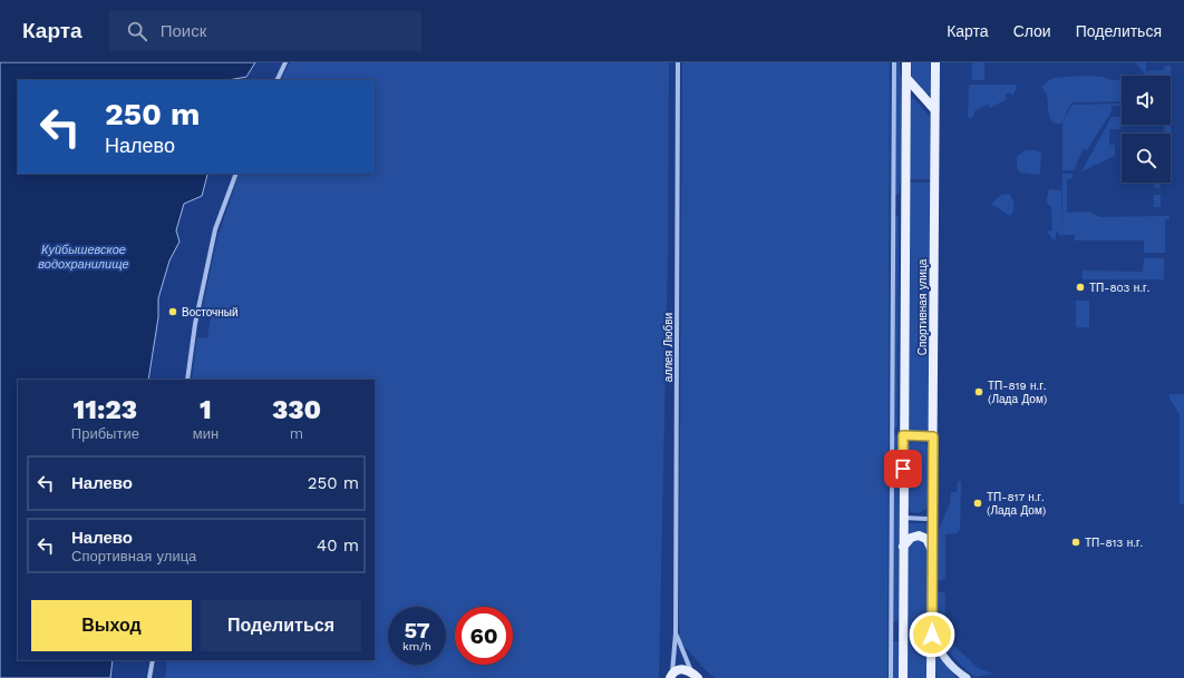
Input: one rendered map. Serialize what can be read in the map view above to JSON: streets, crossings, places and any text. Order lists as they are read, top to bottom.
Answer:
{
  "streets": {
    "main road": ["Спортивная улица"],
    "street": ["аллея Любви"]
  },
  "water": ["Куйбышевское водохранилище"],
  "places": [
    "ТП-803 н.г.",
    "Восточный",
    "ТП-819 н.г. (Лада Дом)",
    "ТП-817 н.г. (Лада Дом)",
    "ТП-813 н.г."
  ],
  "page": {
    "header": "Карта",
    "search": "Поиск",
    "nav": ["Карта", "Слои", "Поделиться"],
    "turn": ["250 m", "Налево"],
    "eta": [
      "11:23",
      "Прибытие",
      "1",
      "мин",
      "330",
      "m"
    ],
    "list": [
      {
        "name": "Налево",
        "value": "250 m"
      },
      {
        "name": "Налево",
        "note": "Спортивная улица",
        "value": "40 m"
      }
    ],
    "buttons": ["Выход", "Поделиться"],
    "speed": "57 km/h",
    "limit": "60"
  }
}
